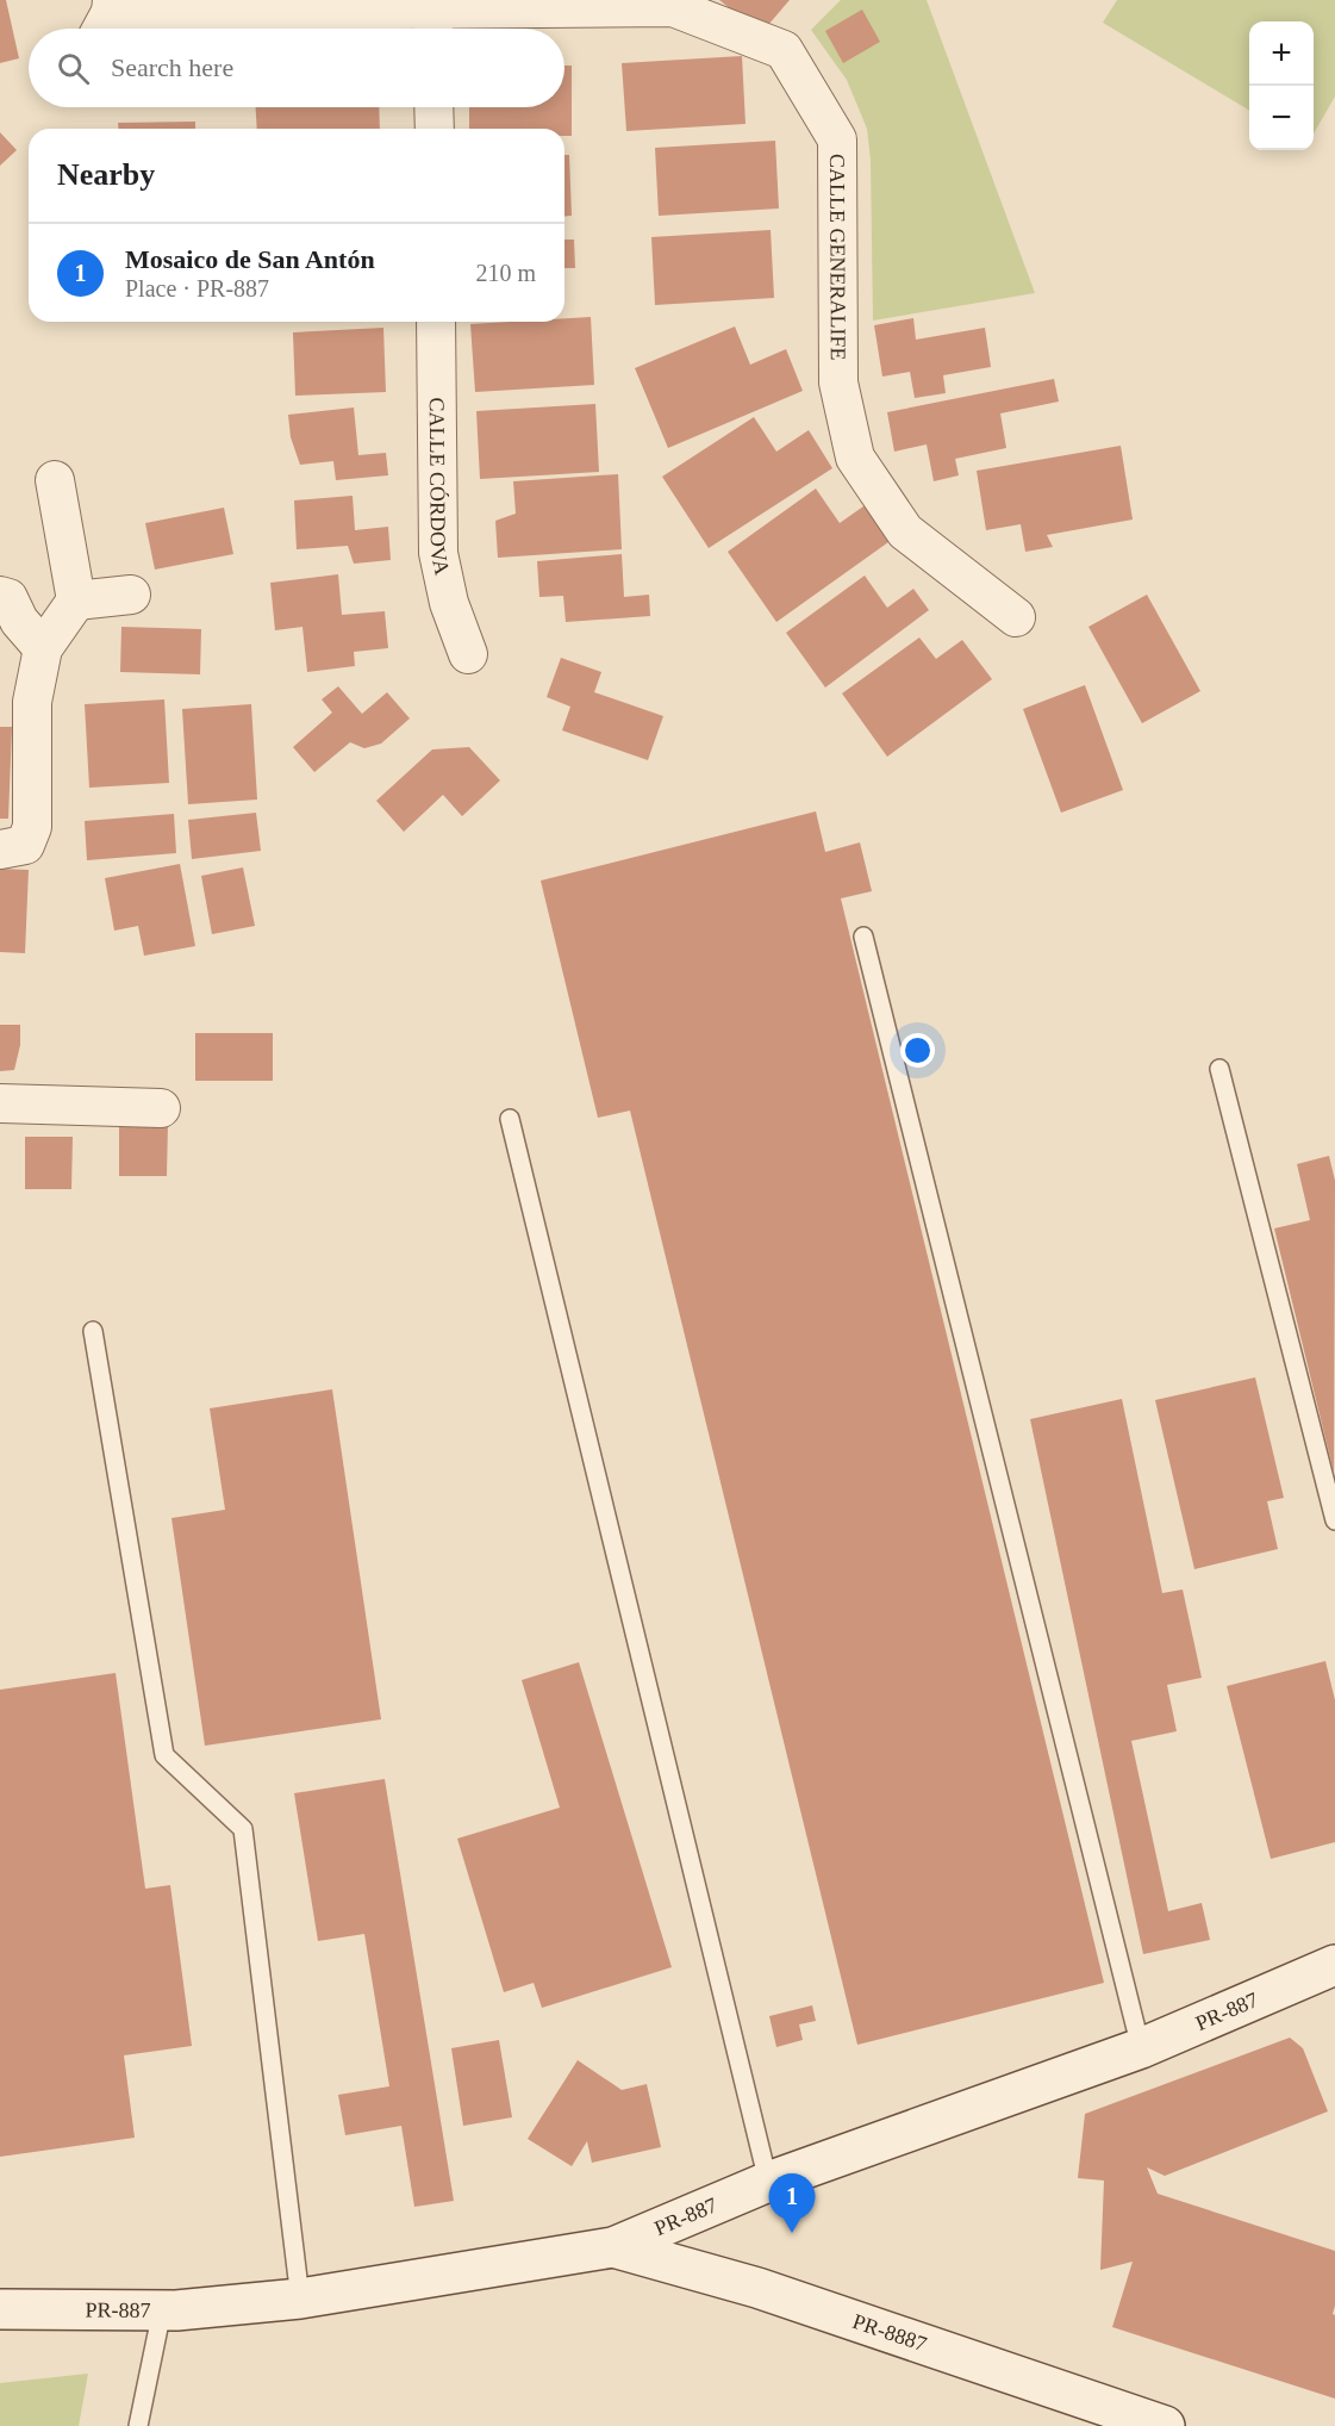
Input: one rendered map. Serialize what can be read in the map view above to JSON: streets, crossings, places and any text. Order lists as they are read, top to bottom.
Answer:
{
  "streets": {
    "street": [
      "CALLE GENERALIFE",
      "CALLE CÓRDOVA",
      "PR-887",
      "PR-8887"
    ]
  },
  "crossings": [
    ["PR-887", "PR-8887"]
  ],
  "page": {
    "map_buttons": ["+", "−"],
    "search": "Search here",
    "heading": "Nearby",
    "list": [
      {
        "mark": "1",
        "name": "Mosaico de San Antón",
        "note": "Place · PR-887",
        "value": "210 m"
      }
    ],
    "pins": "1"
  }
}
